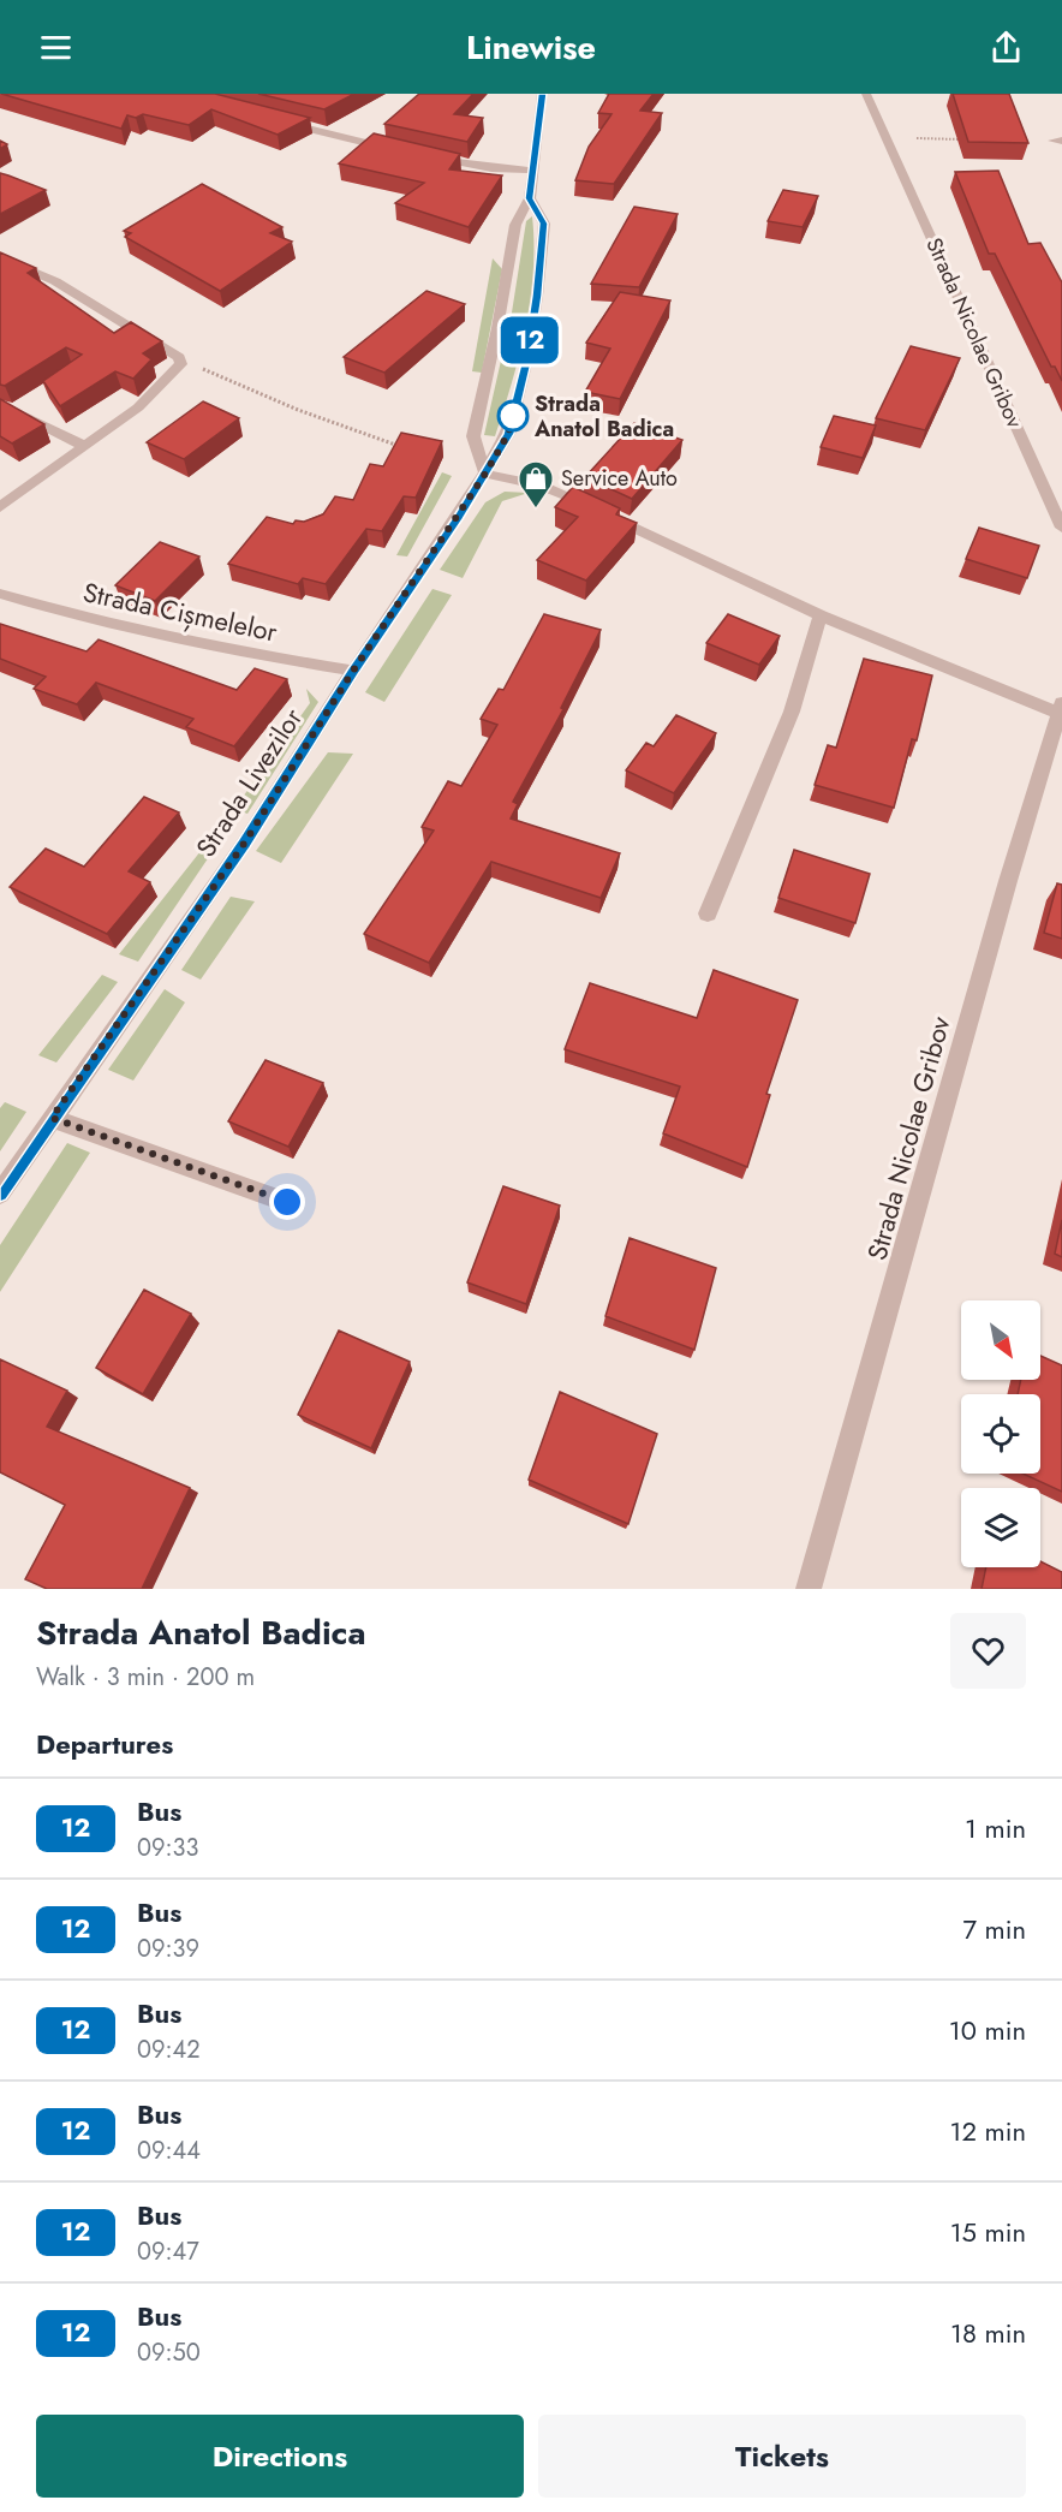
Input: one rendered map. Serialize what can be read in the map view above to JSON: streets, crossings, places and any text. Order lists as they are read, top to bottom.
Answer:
{
  "streets": {
    "street": ["Strada Nicolae Gribov", "Strada Cișmelelor", "Strada Livezilor"]
  },
  "crossings": [
    ["Strada Cișmelelor", "Strada Livezilor"]
  ],
  "places": {
    "other": ["Strada Anatol Badica"],
    "shop": ["Service Auto"]
  },
  "lines": ["bus line 12"],
  "north": "bottom right",
  "page": {
    "header": "Linewise",
    "on_map": "12",
    "heading": [
      ["Strada Anatol Badica", "Walk · 3 min · 200 m"],
      "Departures"
    ],
    "list": [
      {
        "mark": "12",
        "name": "Bus",
        "note": "09:33",
        "value": "1 min"
      },
      {
        "mark": "12",
        "name": "Bus",
        "note": "09:39",
        "value": "7 min"
      },
      {
        "mark": "12",
        "name": "Bus",
        "note": "09:42",
        "value": "10 min"
      },
      {
        "mark": "12",
        "name": "Bus",
        "note": "09:44",
        "value": "12 min"
      },
      {
        "mark": "12",
        "name": "Bus",
        "note": "09:47",
        "value": "15 min"
      },
      {
        "mark": "12",
        "name": "Bus",
        "note": "09:50",
        "value": "18 min"
      }
    ],
    "buttons": ["Directions", "Tickets"]
  }
}
